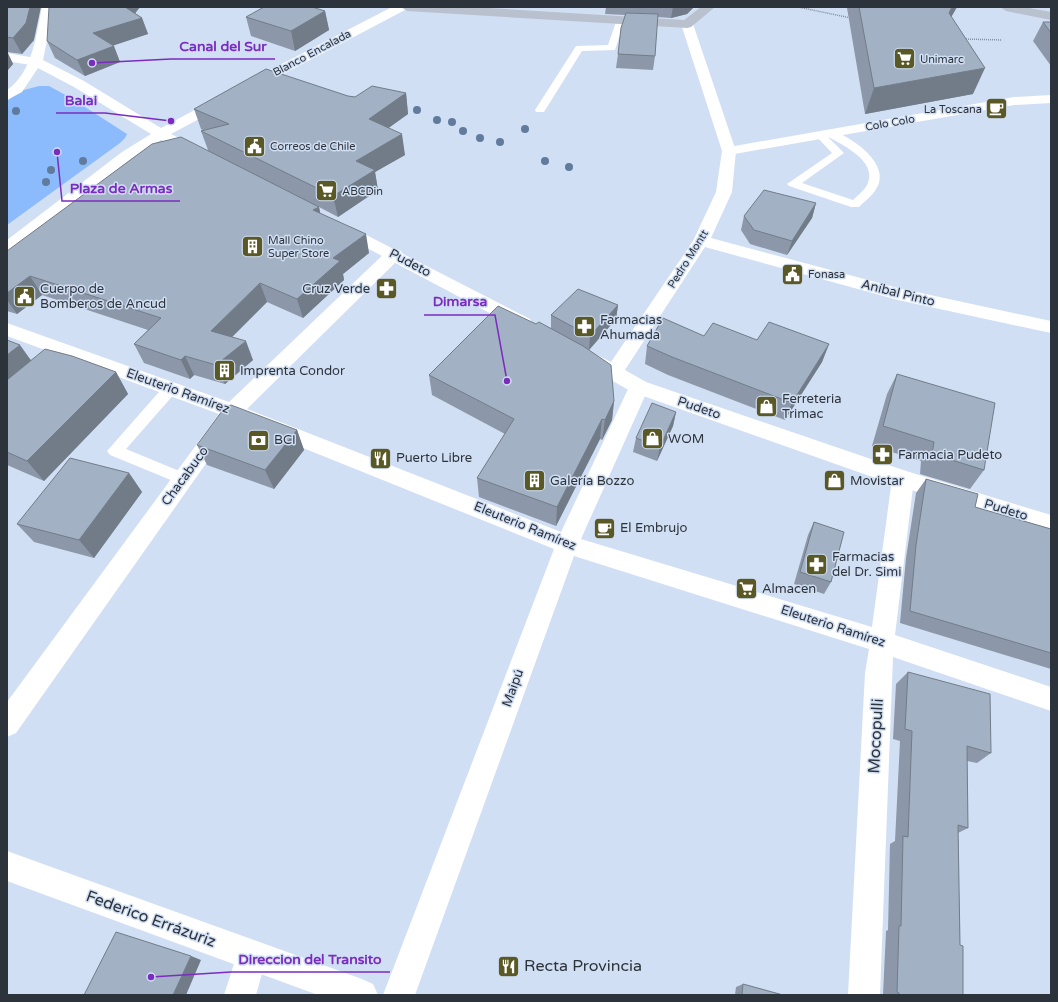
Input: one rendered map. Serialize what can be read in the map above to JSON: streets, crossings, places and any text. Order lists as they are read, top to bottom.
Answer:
{
  "streets": {
    "street": [
      "Blanco Encalada",
      "Colo Colo",
      "Pedro Montt",
      "Pudeto",
      "Aníbal Pinto",
      "Eleuterio Ramírez",
      "Chacabuco",
      "Maipú",
      "Mocopulli",
      "Federico Errázuriz"
    ]
  },
  "crossings": [
    ["Colo Colo", "Pedro Montt"],
    ["Pedro Montt", "Pudeto"],
    ["Pedro Montt", "Aníbal Pinto"],
    ["Pudeto", "Chacabuco"],
    ["Pudeto", "Maipú"],
    ["Pudeto", "Mocopulli"],
    ["Eleuterio Ramírez", "Chacabuco"],
    ["Eleuterio Ramírez", "Maipú"],
    ["Eleuterio Ramírez", "Mocopulli"]
  ],
  "places": {
    "supermarket": ["Unimarc", "ABCDin", "Almacen"],
    "other": [
      "Canal del Sur",
      "Balai",
      "Plaza de Armas",
      "Dimarsa",
      "Direccion del Transito"
    ],
    "cafe": ["La Toscana", "El Embrujo"],
    "public building": ["Correos de Chile", "Fonasa", "Cuerpo de Bomberos de Ancud"],
    "building": ["Mall Chino Super Store", "Imprenta Condor", "Galería Bozzo"],
    "pharmacy": [
      "Cruz Verde",
      "Farmacias Ahumada",
      "Farmacia Pudeto",
      "Farmacias del Dr. Simi"
    ],
    "shop": ["Ferreteria Trimac", "WOM", "Movistar"],
    "bank": ["BCI"],
    "restaurant": ["Puerto Libre", "Recta Provincia"]
  }
}
